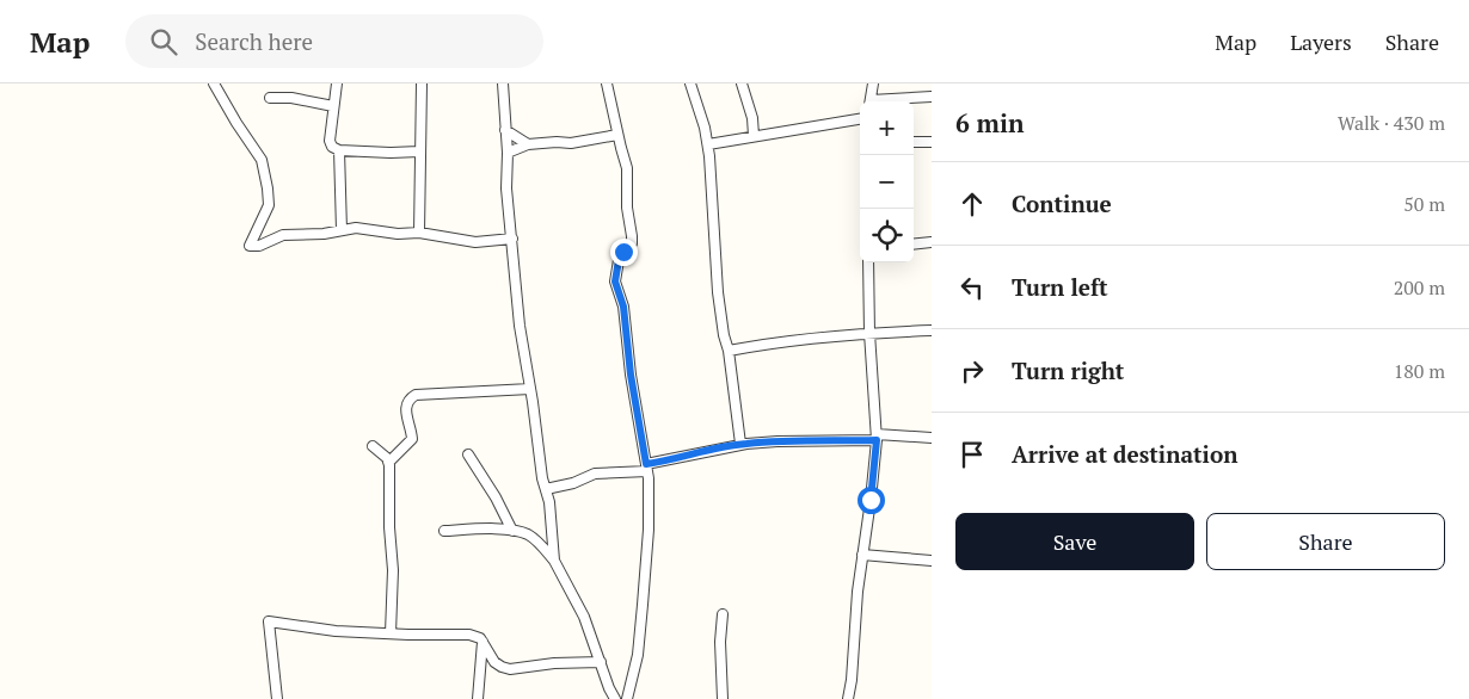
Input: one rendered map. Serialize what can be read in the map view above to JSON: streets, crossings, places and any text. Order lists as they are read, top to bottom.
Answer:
{
  "page": {
    "header": "Map",
    "search": "Search here",
    "nav": ["Map", "Layers", "Share"],
    "heading": ["6 min", "Walk · 430 m"],
    "map_buttons": ["+", "−"],
    "list": [
      ["Continue", "50 m"],
      ["Turn left", "200 m"],
      ["Turn right", "180 m"],
      "Arrive at destination"
    ],
    "buttons": ["Save", "Share"]
  }
}
